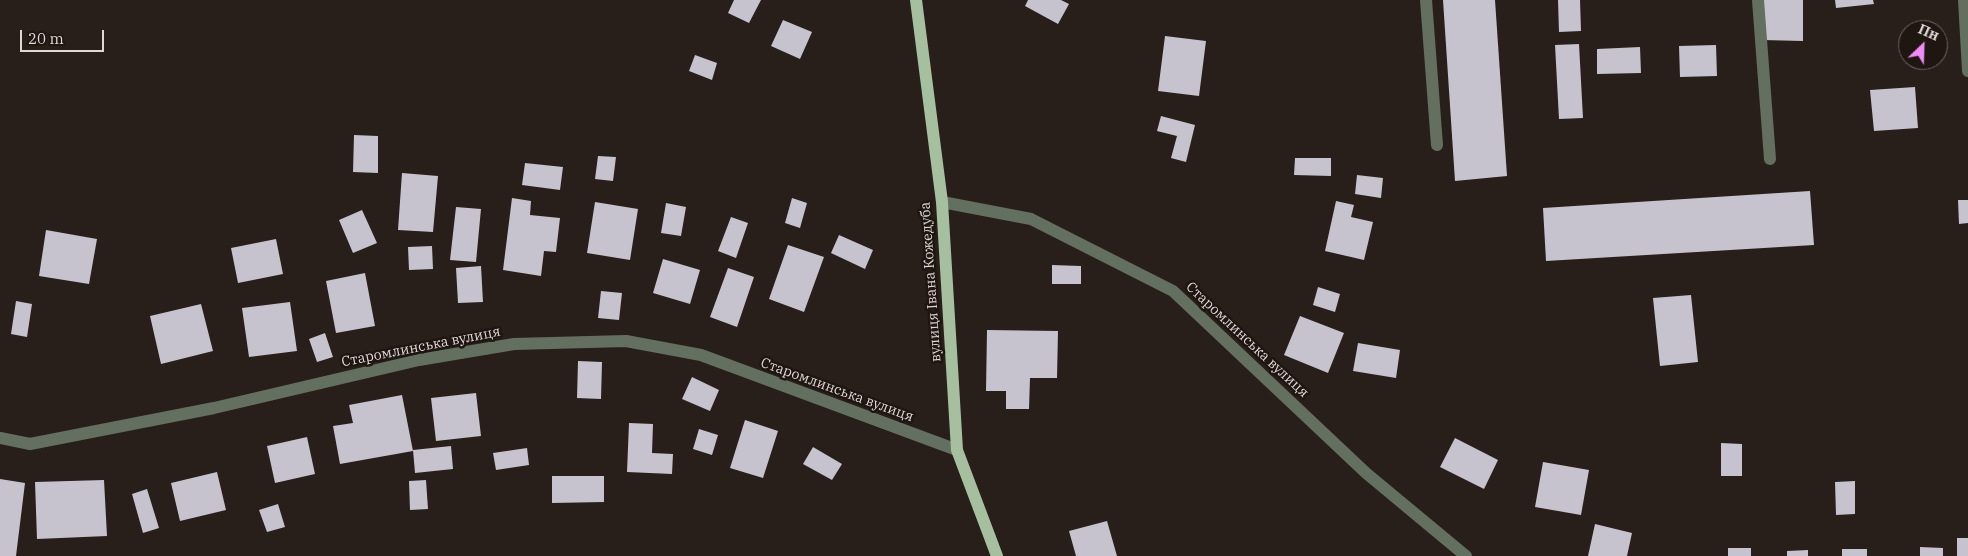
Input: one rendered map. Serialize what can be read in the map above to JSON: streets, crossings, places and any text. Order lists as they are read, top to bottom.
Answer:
{
  "streets": {
    "main road": ["вулиця Івана Кожедуба"],
    "street": ["Старомлинська вулиця"]
  },
  "crossings": [
    ["вулиця Івана Кожедуба", "Старомлинська вулиця"]
  ],
  "scale_bar": "20 m",
  "north": "top right"
}
